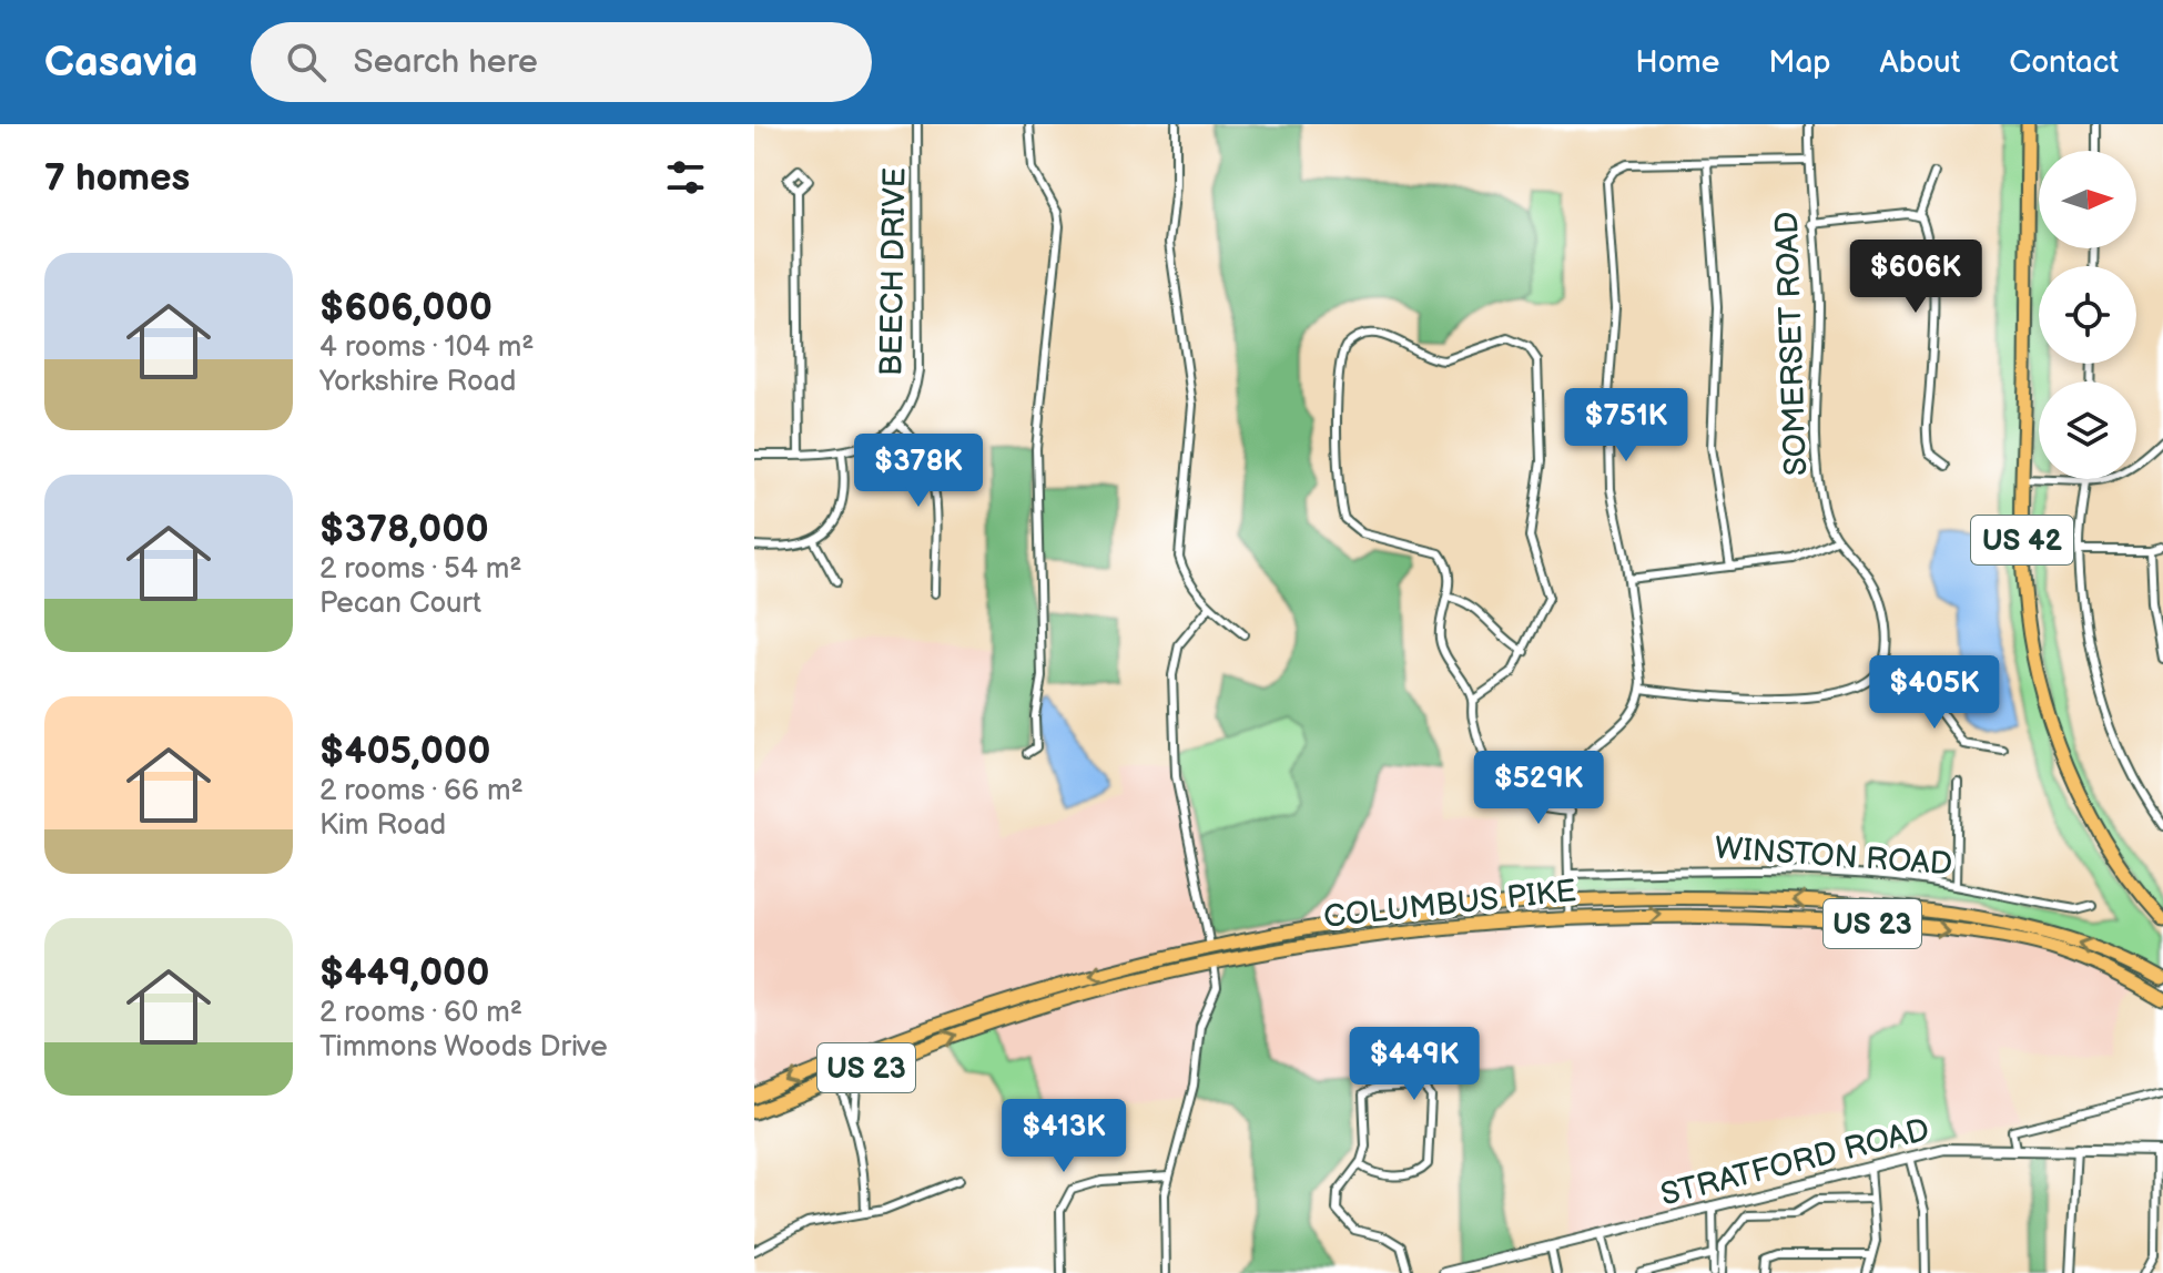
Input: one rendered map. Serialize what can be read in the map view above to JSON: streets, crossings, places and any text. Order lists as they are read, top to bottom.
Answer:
{
  "streets": {
    "highway": ["US 42", "COLUMBUS PIKE", "US 23"],
    "street": [
      "BEECH DRIVE",
      "SOMERSET ROAD",
      "WINSTON ROAD",
      "STRATFORD ROAD"
    ]
  },
  "north": "right",
  "page": {
    "header": "Casavia",
    "search": "Search here",
    "nav": [
      "Home",
      "Map",
      "About",
      "Contact"
    ],
    "heading": "7 homes",
    "list": [
      {
        "name": "$606,000",
        "note": "4 rooms · 104 m² · Yorkshire Road"
      },
      {
        "name": "$378,000",
        "note": "2 rooms · 54 m² · Pecan Court"
      },
      {
        "name": "$405,000",
        "note": "2 rooms · 66 m² · Kim Road"
      },
      {
        "name": "$449,000",
        "note": "2 rooms · 60 m² · Timmons Woods Drive"
      }
    ],
    "price": [
      "$606K",
      "$751K",
      "$378K",
      "$405K",
      "$529K",
      "$449K",
      "$413K"
    ]
  }
}
